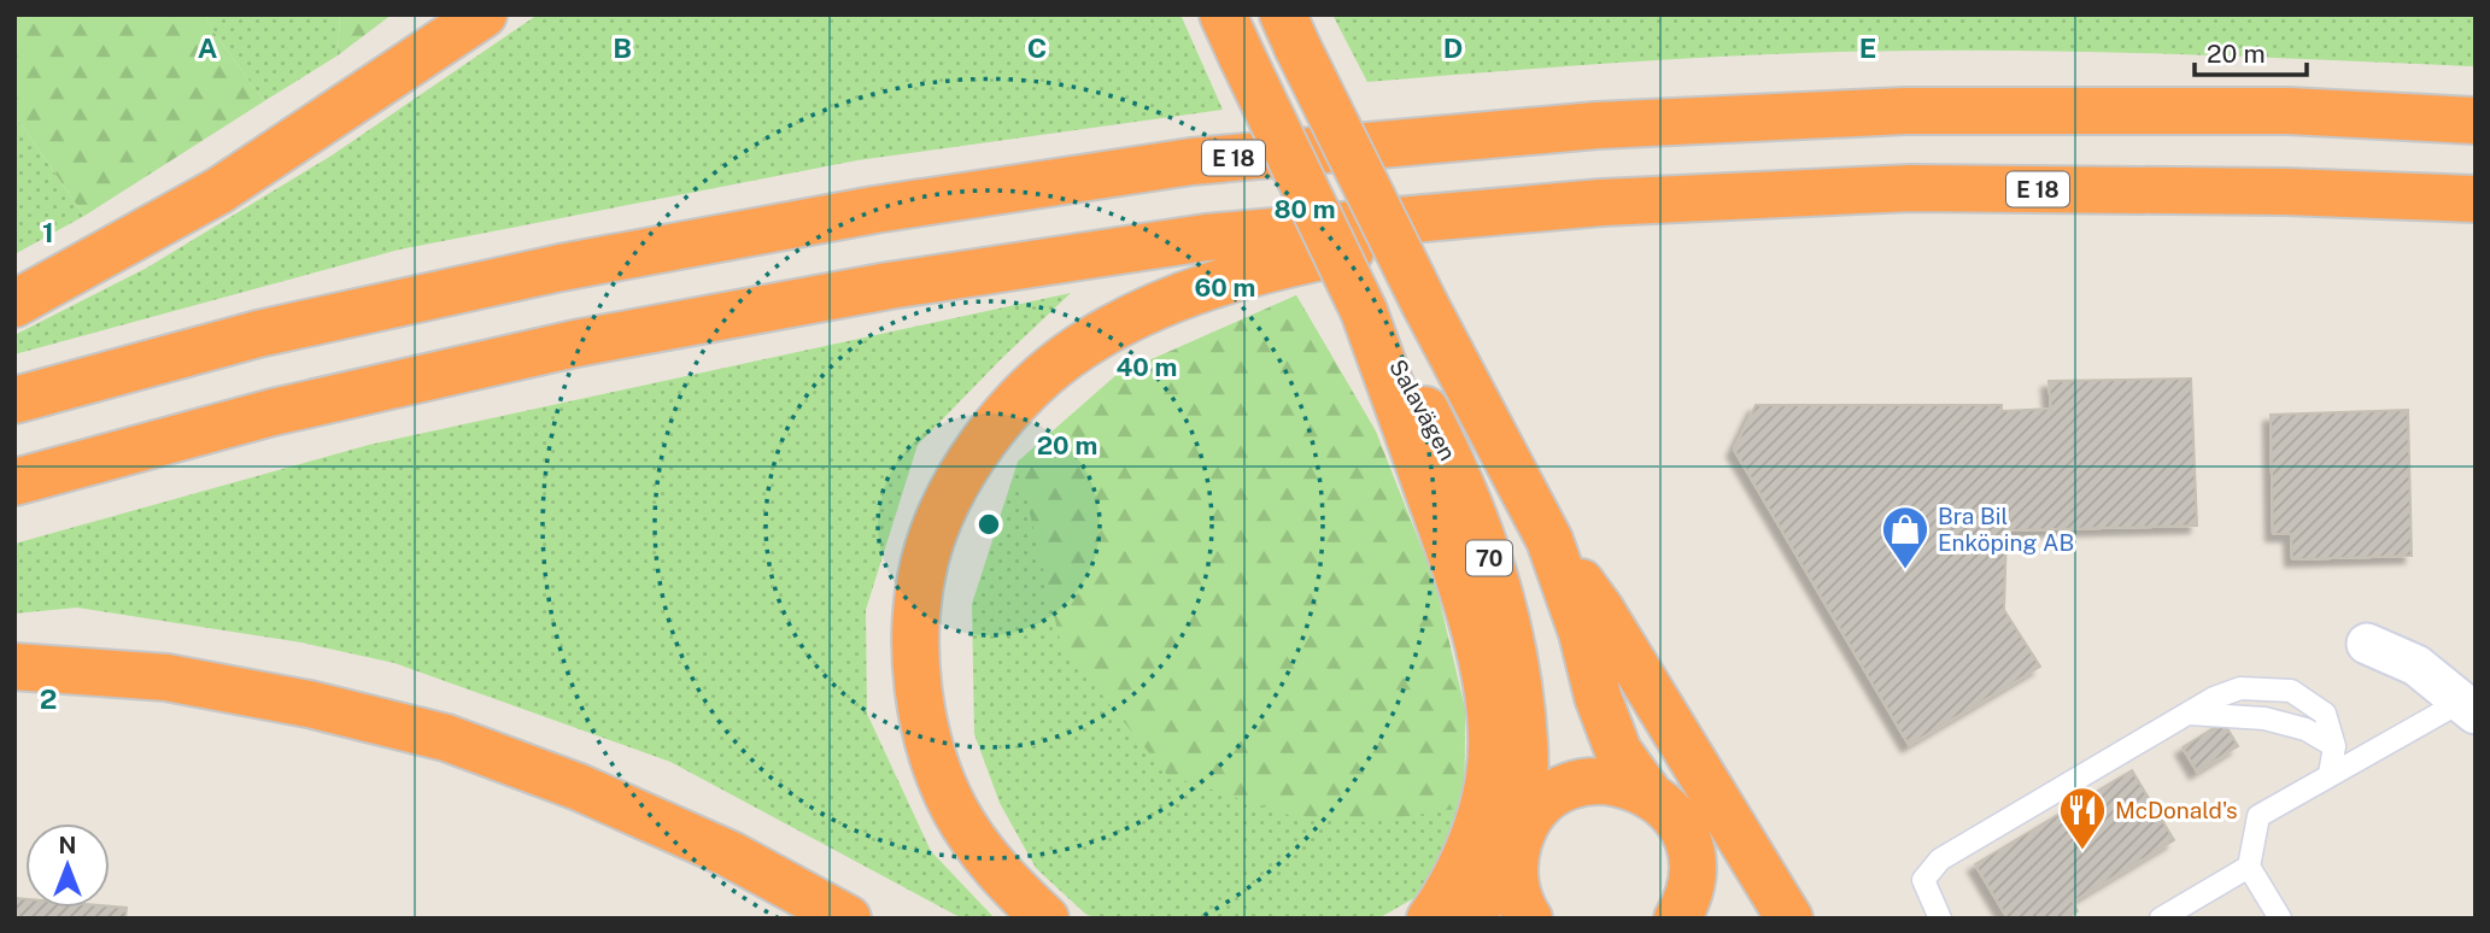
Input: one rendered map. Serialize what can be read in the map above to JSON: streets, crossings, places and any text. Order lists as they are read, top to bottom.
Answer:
{
  "streets": {
    "highway": ["E 18", "Salavägen", "70"]
  },
  "places": {
    "shop": ["Bra Bil Enköping AB"],
    "restaurant": ["McDonald's"]
  },
  "scale_bar": "20 m",
  "north": "top",
  "grid": {
    "columns": [
      "A",
      "B",
      "C",
      "D",
      "E"
    ],
    "rows": ["1", "2"]
  },
  "rings": [
    "80 m",
    "60 m",
    "40 m",
    "20 m"
  ]
}
